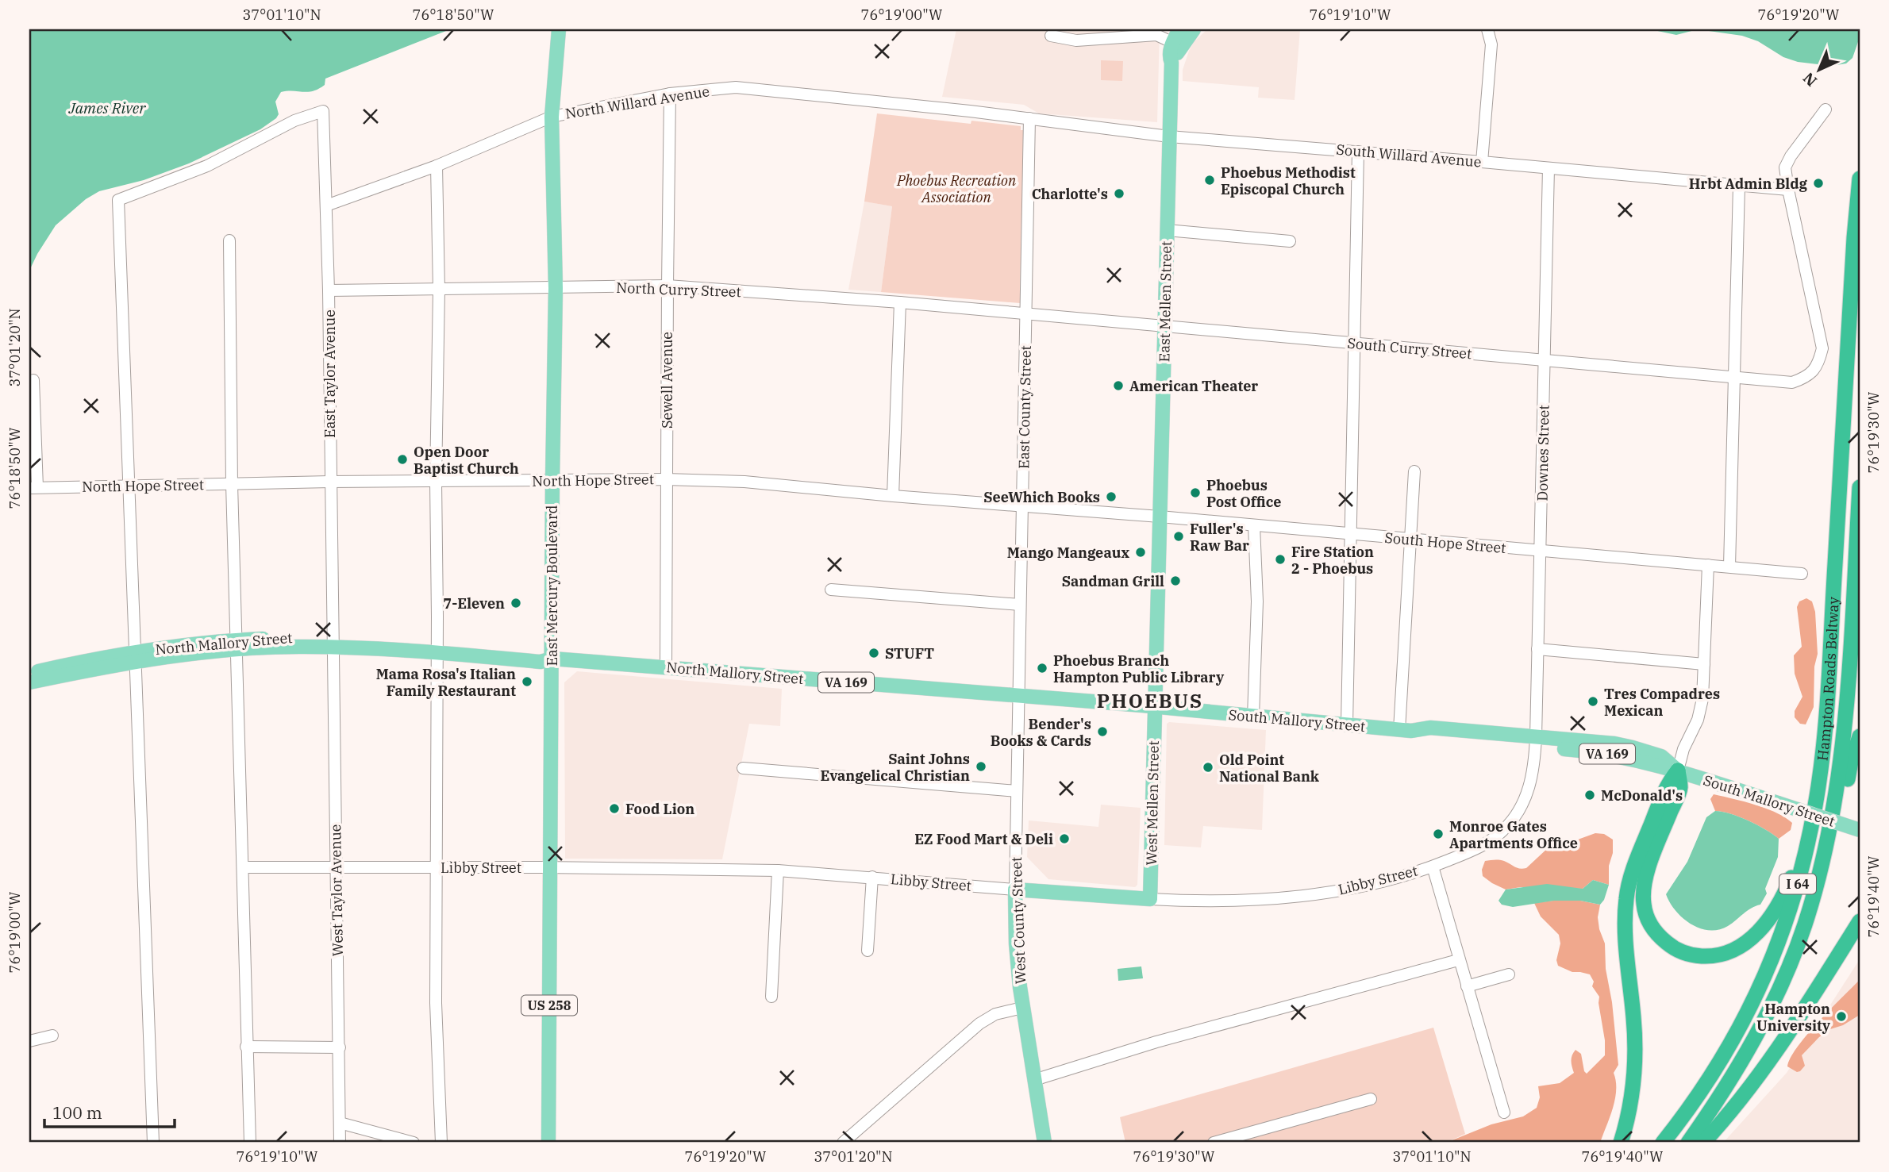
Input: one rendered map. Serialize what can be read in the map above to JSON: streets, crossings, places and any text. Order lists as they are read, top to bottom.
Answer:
{
  "streets": {
    "highway": ["Hampton Roads Beltway", "I 64"],
    "main road": [
      "East Mellen Street",
      "East Mercury Boulevard",
      "North Mallory Street",
      "VA 169",
      "South Mallory Street",
      "West Mellen Street",
      "Libby Street",
      "West County Street",
      "US 258"
    ],
    "street": [
      "North Willard Avenue",
      "South Willard Avenue",
      "North Curry Street",
      "South Curry Street",
      "East Taylor Avenue",
      "Sewell Avenue",
      "East County Street",
      "Downes Street",
      "North Hope Street",
      "South Hope Street",
      "West Taylor Avenue"
    ]
  },
  "crossings": [
    ["North Willard Avenue", "South Willard Avenue"],
    ["North Willard Avenue", "East Taylor Avenue"],
    ["North Willard Avenue", "Sewell Avenue"],
    ["North Willard Avenue", "East County Street"],
    ["North Willard Avenue", "East Mercury Boulevard"],
    ["South Willard Avenue", "East Mellen Street"],
    ["South Willard Avenue", "South Curry Street"],
    ["South Willard Avenue", "East County Street"],
    ["South Willard Avenue", "Downes Street"],
    ["North Curry Street", "South Curry Street"],
    ["North Curry Street", "East Taylor Avenue"],
    ["North Curry Street", "Sewell Avenue"],
    ["North Curry Street", "East County Street"],
    ["North Curry Street", "East Mercury Boulevard"],
    ["East Mellen Street", "South Curry Street"],
    ["East Mellen Street", "South Hope Street"],
    ["East Mellen Street", "South Mallory Street"],
    ["East Mellen Street", "West Mellen Street"],
    ["South Curry Street", "East County Street"],
    ["South Curry Street", "Downes Street"],
    ["East Taylor Avenue", "North Hope Street"],
    ["East Taylor Avenue", "North Mallory Street"],
    ["East Taylor Avenue", "West Taylor Avenue"],
    ["Sewell Avenue", "North Hope Street"],
    ["Sewell Avenue", "North Mallory Street"],
    ["East County Street", "North Hope Street"],
    ["East County Street", "South Hope Street"],
    ["East County Street", "North Mallory Street"],
    ["East County Street", "South Mallory Street"],
    ["East County Street", "West County Street"],
    ["Downes Street", "South Hope Street"],
    ["Downes Street", "South Mallory Street"],
    ["Downes Street", "Libby Street"],
    ["North Hope Street", "South Hope Street"],
    ["North Hope Street", "East Mercury Boulevard"],
    ["East Mercury Boulevard", "North Mallory Street"],
    ["East Mercury Boulevard", "Libby Street"],
    ["North Mallory Street", "South Mallory Street"],
    ["North Mallory Street", "West Taylor Avenue"],
    ["North Mallory Street", "West County Street"],
    ["South Mallory Street", "West Mellen Street"],
    ["South Mallory Street", "Libby Street"],
    ["South Mallory Street", "West County Street"],
    ["West Mellen Street", "Libby Street"],
    ["Libby Street", "West Taylor Avenue"],
    ["Libby Street", "West County Street"]
  ],
  "districts": ["PHOEBUS"],
  "water": ["James River"],
  "parks": ["Phoebus Recreation Association"],
  "places": [
    "Phoebus Methodist Episcopal Church",
    "Hrbt Admin Bldg",
    "Charlotte's",
    "American Theater",
    "Open Door Baptist Church",
    "Phoebus Post Office",
    "SeeWhich Books",
    "Fuller's Raw Bar",
    "Mango Mangeaux",
    "Fire Station 2 - Phoebus",
    "Sandman Grill",
    "7-Eleven",
    "STUFT",
    "Phoebus Branch Hampton Public Library",
    "Mama Rosa's Italian Family Restaurant",
    "Tres Compadres Mexican",
    "Bender's Books & Cards",
    "Saint Johns Evangelical Christian",
    "Old Point National Bank",
    "McDonald's",
    "Food Lion",
    "Monroe Gates Apartments Office",
    "EZ Food Mart & Deli",
    "Hampton University"
  ],
  "scale_bar": "100 m",
  "north": "bottom left",
  "coordinates": [
    "37°01'10\"N",
    "76°18'50\"W",
    "76°19'00\"W",
    "76°19'10\"W",
    "76°19'20\"W",
    "37°01'20\"N",
    "76°19'30\"W",
    "76°19'40\"W"
  ]
}
